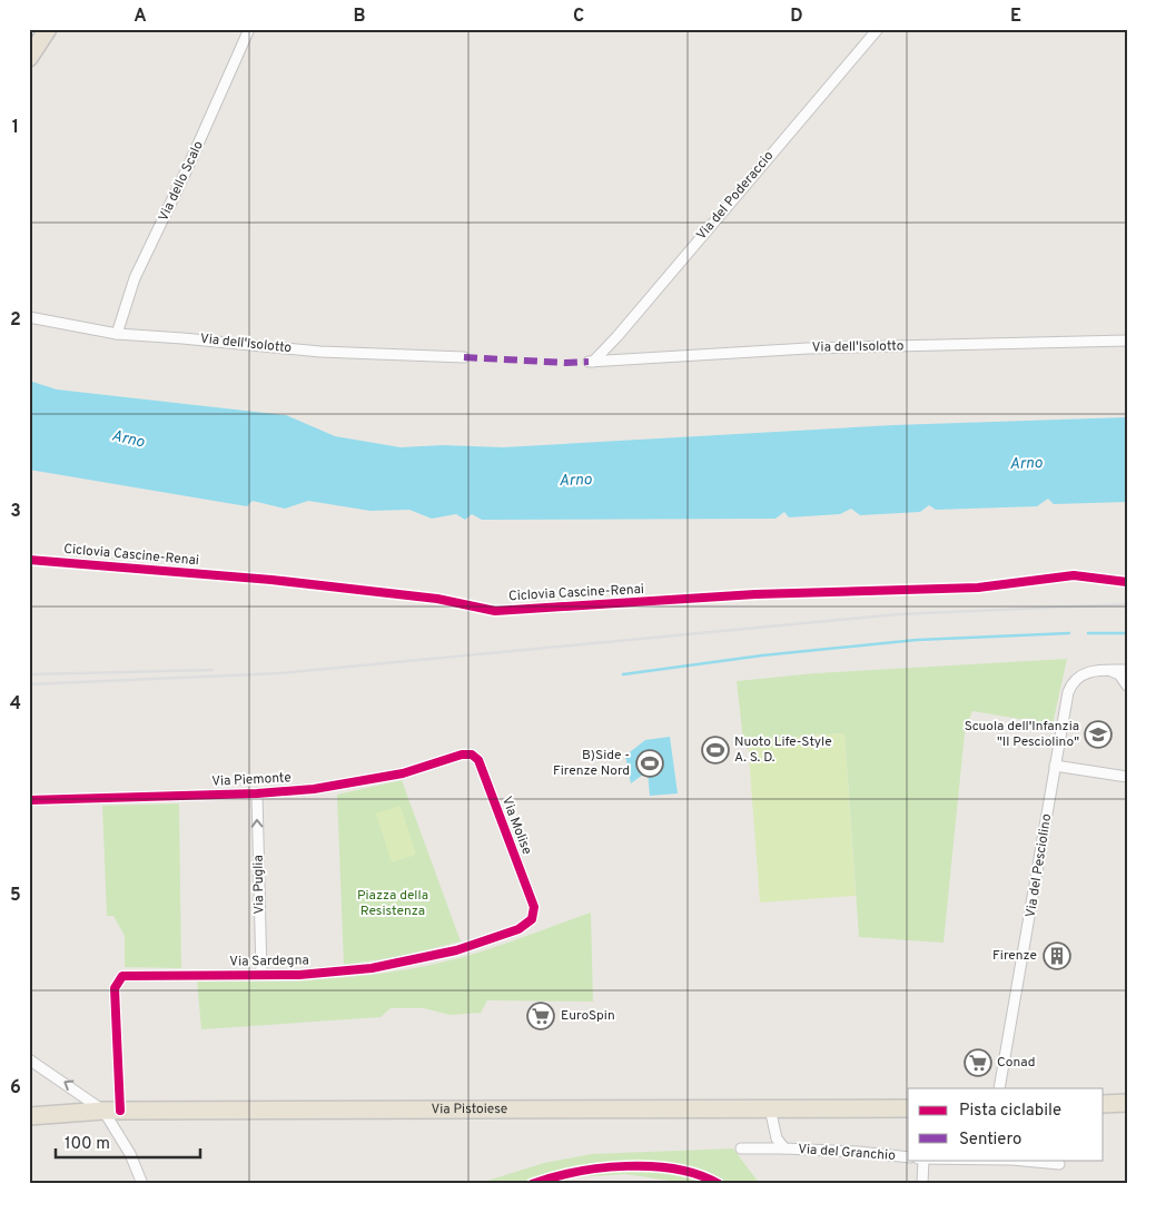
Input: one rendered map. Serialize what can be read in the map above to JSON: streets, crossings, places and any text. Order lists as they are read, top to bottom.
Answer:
{
  "streets": {
    "main road": ["Via Pistoiese"],
    "street": [
      "Via dello Scalo",
      "Via del Poderaccio",
      "Via dell'Isolotto",
      "Via Piemonte",
      "Via Molise",
      "Via del Pesciolino",
      "Via Puglia",
      "Via Sardegna",
      "Via del Granchio"
    ],
    "cycle path": ["Ciclovia Cascine-Renai"]
  },
  "crossings": [
    ["Via dello Scalo", "Via dell'Isolotto"],
    ["Via del Poderaccio", "Via dell'Isolotto"],
    ["Via Piemonte", "Via Molise"],
    ["Via Piemonte", "Via Puglia"],
    ["Via Molise", "Via Sardegna"],
    ["Via Puglia", "Via Sardegna"],
    ["Via Sardegna", "Via Pistoiese"],
    ["Via Pistoiese", "Via del Granchio"]
  ],
  "one_way": ["Via Puglia"],
  "water": ["Arno"],
  "parks": ["Piazza della Resistenza"],
  "places": {
    "school or university": ["Scuola dell'Infanzia \"Il Pesciolino\""],
    "sports": ["Nuoto Life-Style A. S. D.", "B)Side - Firenze Nord"],
    "building": ["Firenze"],
    "supermarket": ["EuroSpin", "Conad"]
  },
  "legend": ["Pista ciclabile", "Sentiero"],
  "scale_bar": "100 m",
  "grid": {
    "columns": [
      "A",
      "B",
      "C",
      "D",
      "E"
    ],
    "rows": [
      "1",
      "2",
      "3",
      "4",
      "5",
      "6"
    ]
  }
}
